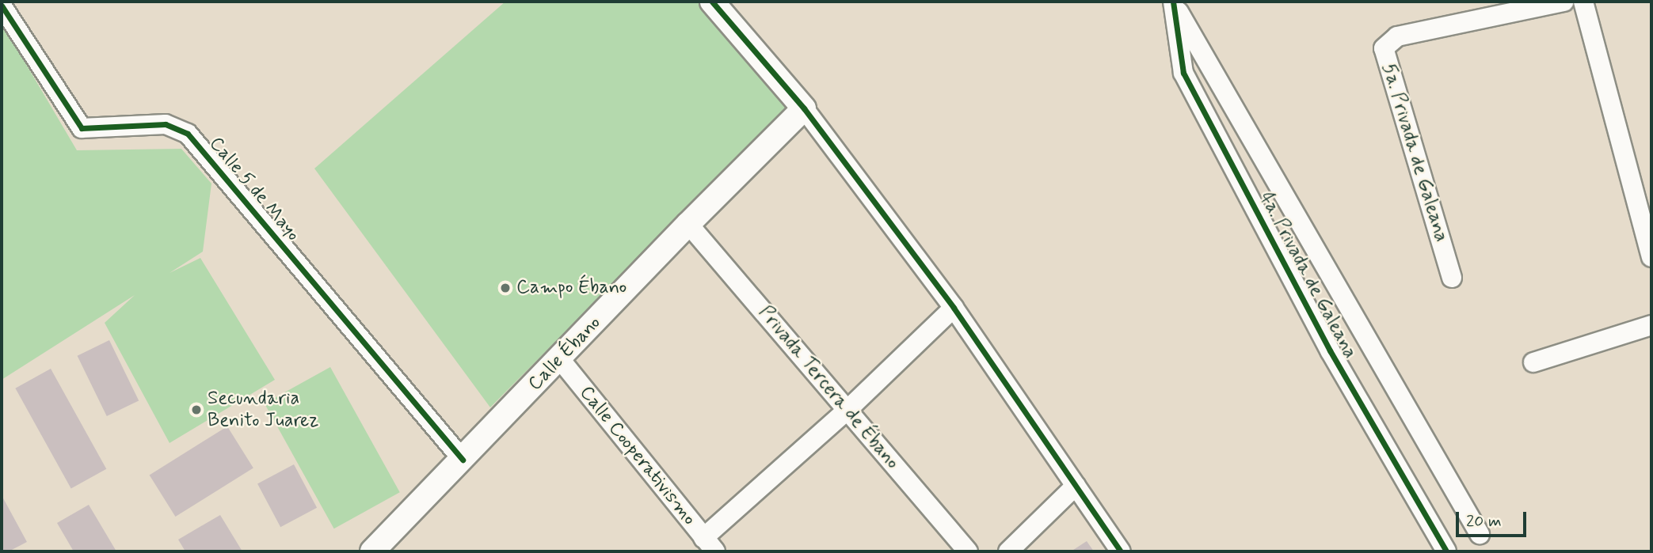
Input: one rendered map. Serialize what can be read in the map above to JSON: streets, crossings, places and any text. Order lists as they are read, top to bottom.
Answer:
{
  "streets": {
    "street": [
      "5a. Privada de Galeana",
      "Calle 5 de Mayo",
      "4a. Privada de Galeana",
      "Calle Ébano",
      "Privada Tercera de Ébano",
      "Calle Cooperativismo"
    ]
  },
  "crossings": [
    ["Calle 5 de Mayo", "Calle Ébano"],
    ["Calle Ébano", "Privada Tercera de Ébano"],
    ["Calle Ébano", "Calle Cooperativismo"]
  ],
  "places": ["Campo Ébano", "Secundaria Benito Juarez"],
  "scale_bar": "20 m"
}
